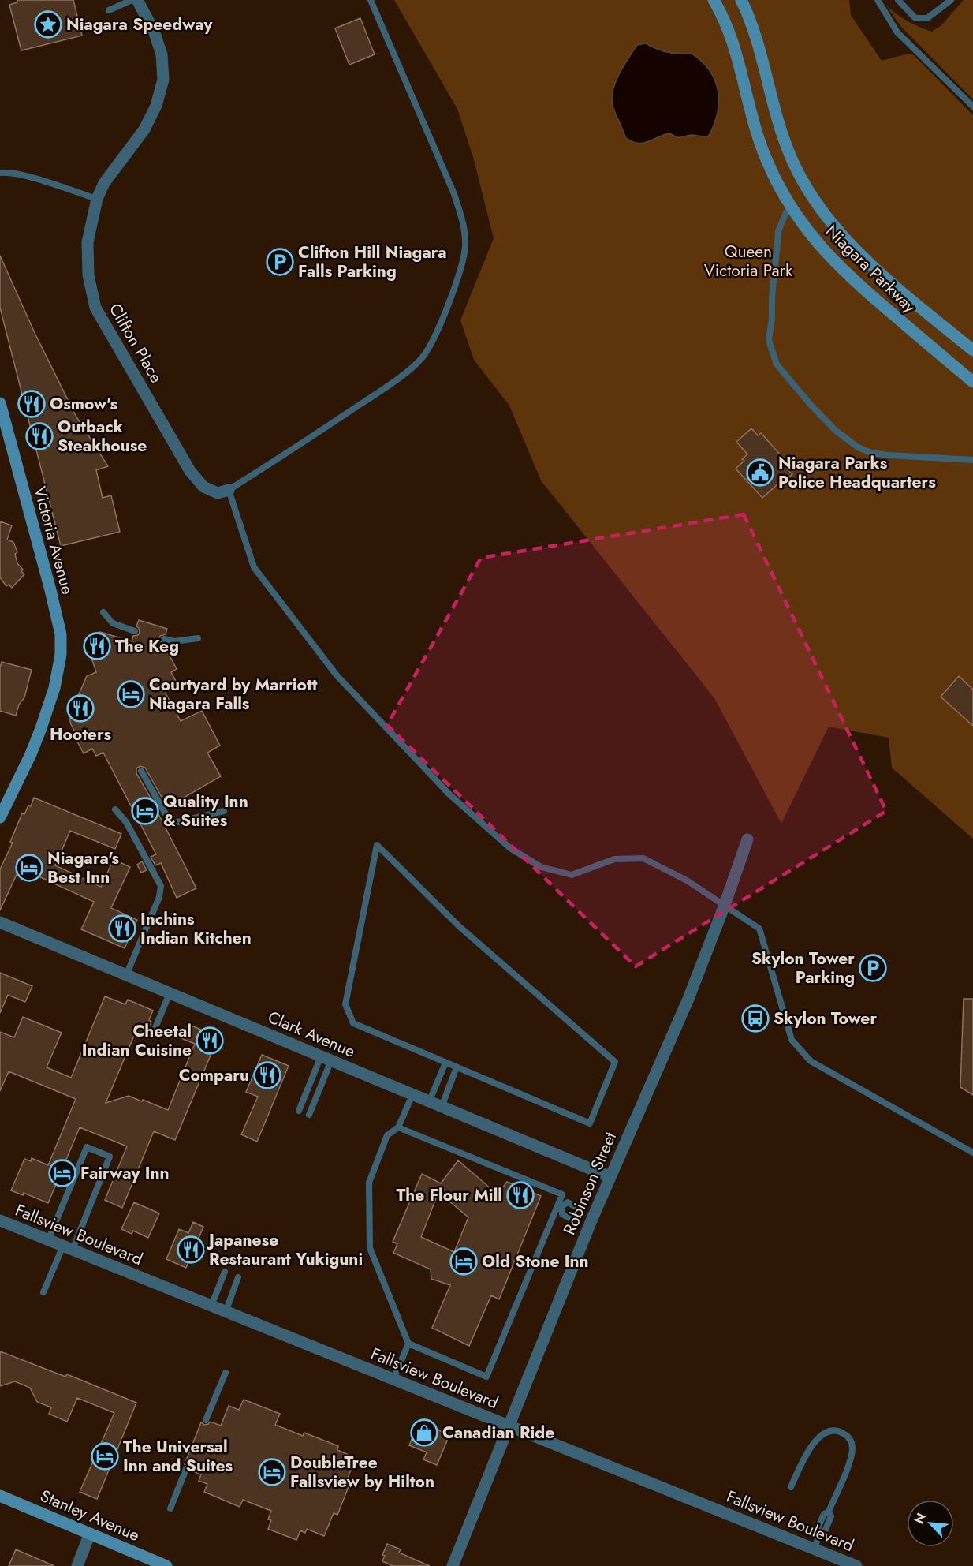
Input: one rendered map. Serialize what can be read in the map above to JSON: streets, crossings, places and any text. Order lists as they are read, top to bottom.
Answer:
{
  "streets": {
    "main road": ["Niagara Parkway", "Victoria Avenue", "Stanley Avenue"],
    "street": [
      "Clifton Place",
      "Clark Avenue",
      "Robinson Street",
      "Fallsview Boulevard"
    ]
  },
  "crossings": [
    ["Clark Avenue", "Robinson Street"],
    ["Robinson Street", "Fallsview Boulevard"]
  ],
  "parks": ["Queen Victoria Park"],
  "places": {
    "place": ["Niagara Speedway"],
    "parking": ["Clifton Hill Niagara Falls Parking", "Skylon Tower Parking"],
    "restaurant": [
      "Osmow's",
      "Outback Steakhouse",
      "The Keg",
      "Hooters",
      "Inchins Indian Kitchen",
      "Cheetal Indian Cuisine",
      "Comparu",
      "The Flour Mill",
      "Japanese Restaurant Yukiguni"
    ],
    "public building": ["Niagara Parks Police Headquarters"],
    "hotel": [
      "Courtyard by Marriott Niagara Falls",
      "Quality Inn & Suites",
      "Niagara's Best Inn",
      "Fairway Inn",
      "Old Stone Inn",
      "The Universal Inn and Suites",
      "DoubleTree Fallsview by Hilton"
    ],
    "bus stop": ["Skylon Tower"],
    "shop": ["Canadian Ride"]
  },
  "north": "top left"
}
